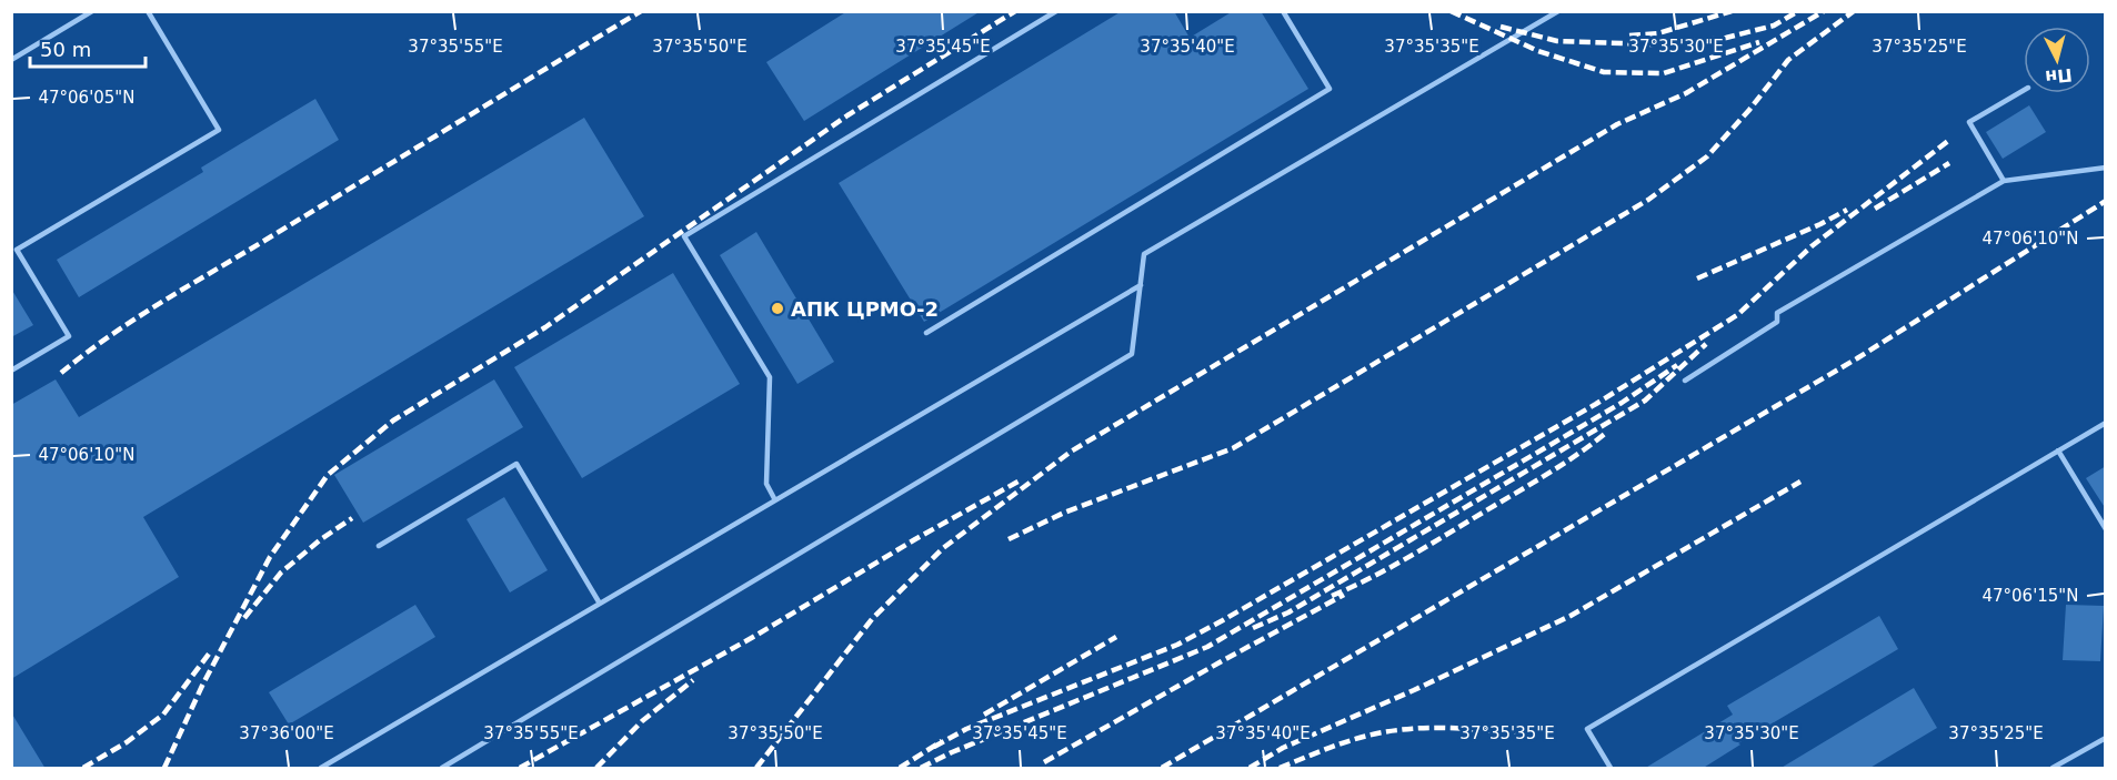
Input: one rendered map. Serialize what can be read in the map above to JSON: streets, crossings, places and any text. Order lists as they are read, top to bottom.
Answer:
{
  "places": ["АПК ЦРМО-2"],
  "scale_bar": "50 m",
  "north": "bottom",
  "coordinates": [
    "37°35'55\"E",
    "37°35'50\"E",
    "37°35'45\"E",
    "37°35'40\"E",
    "37°35'35\"E",
    "37°35'30\"E",
    "37°35'25\"E",
    "47°06'05\"N",
    "47°06'10\"N",
    "47°06'15\"N",
    "37°36'00\"E"
  ]
}
